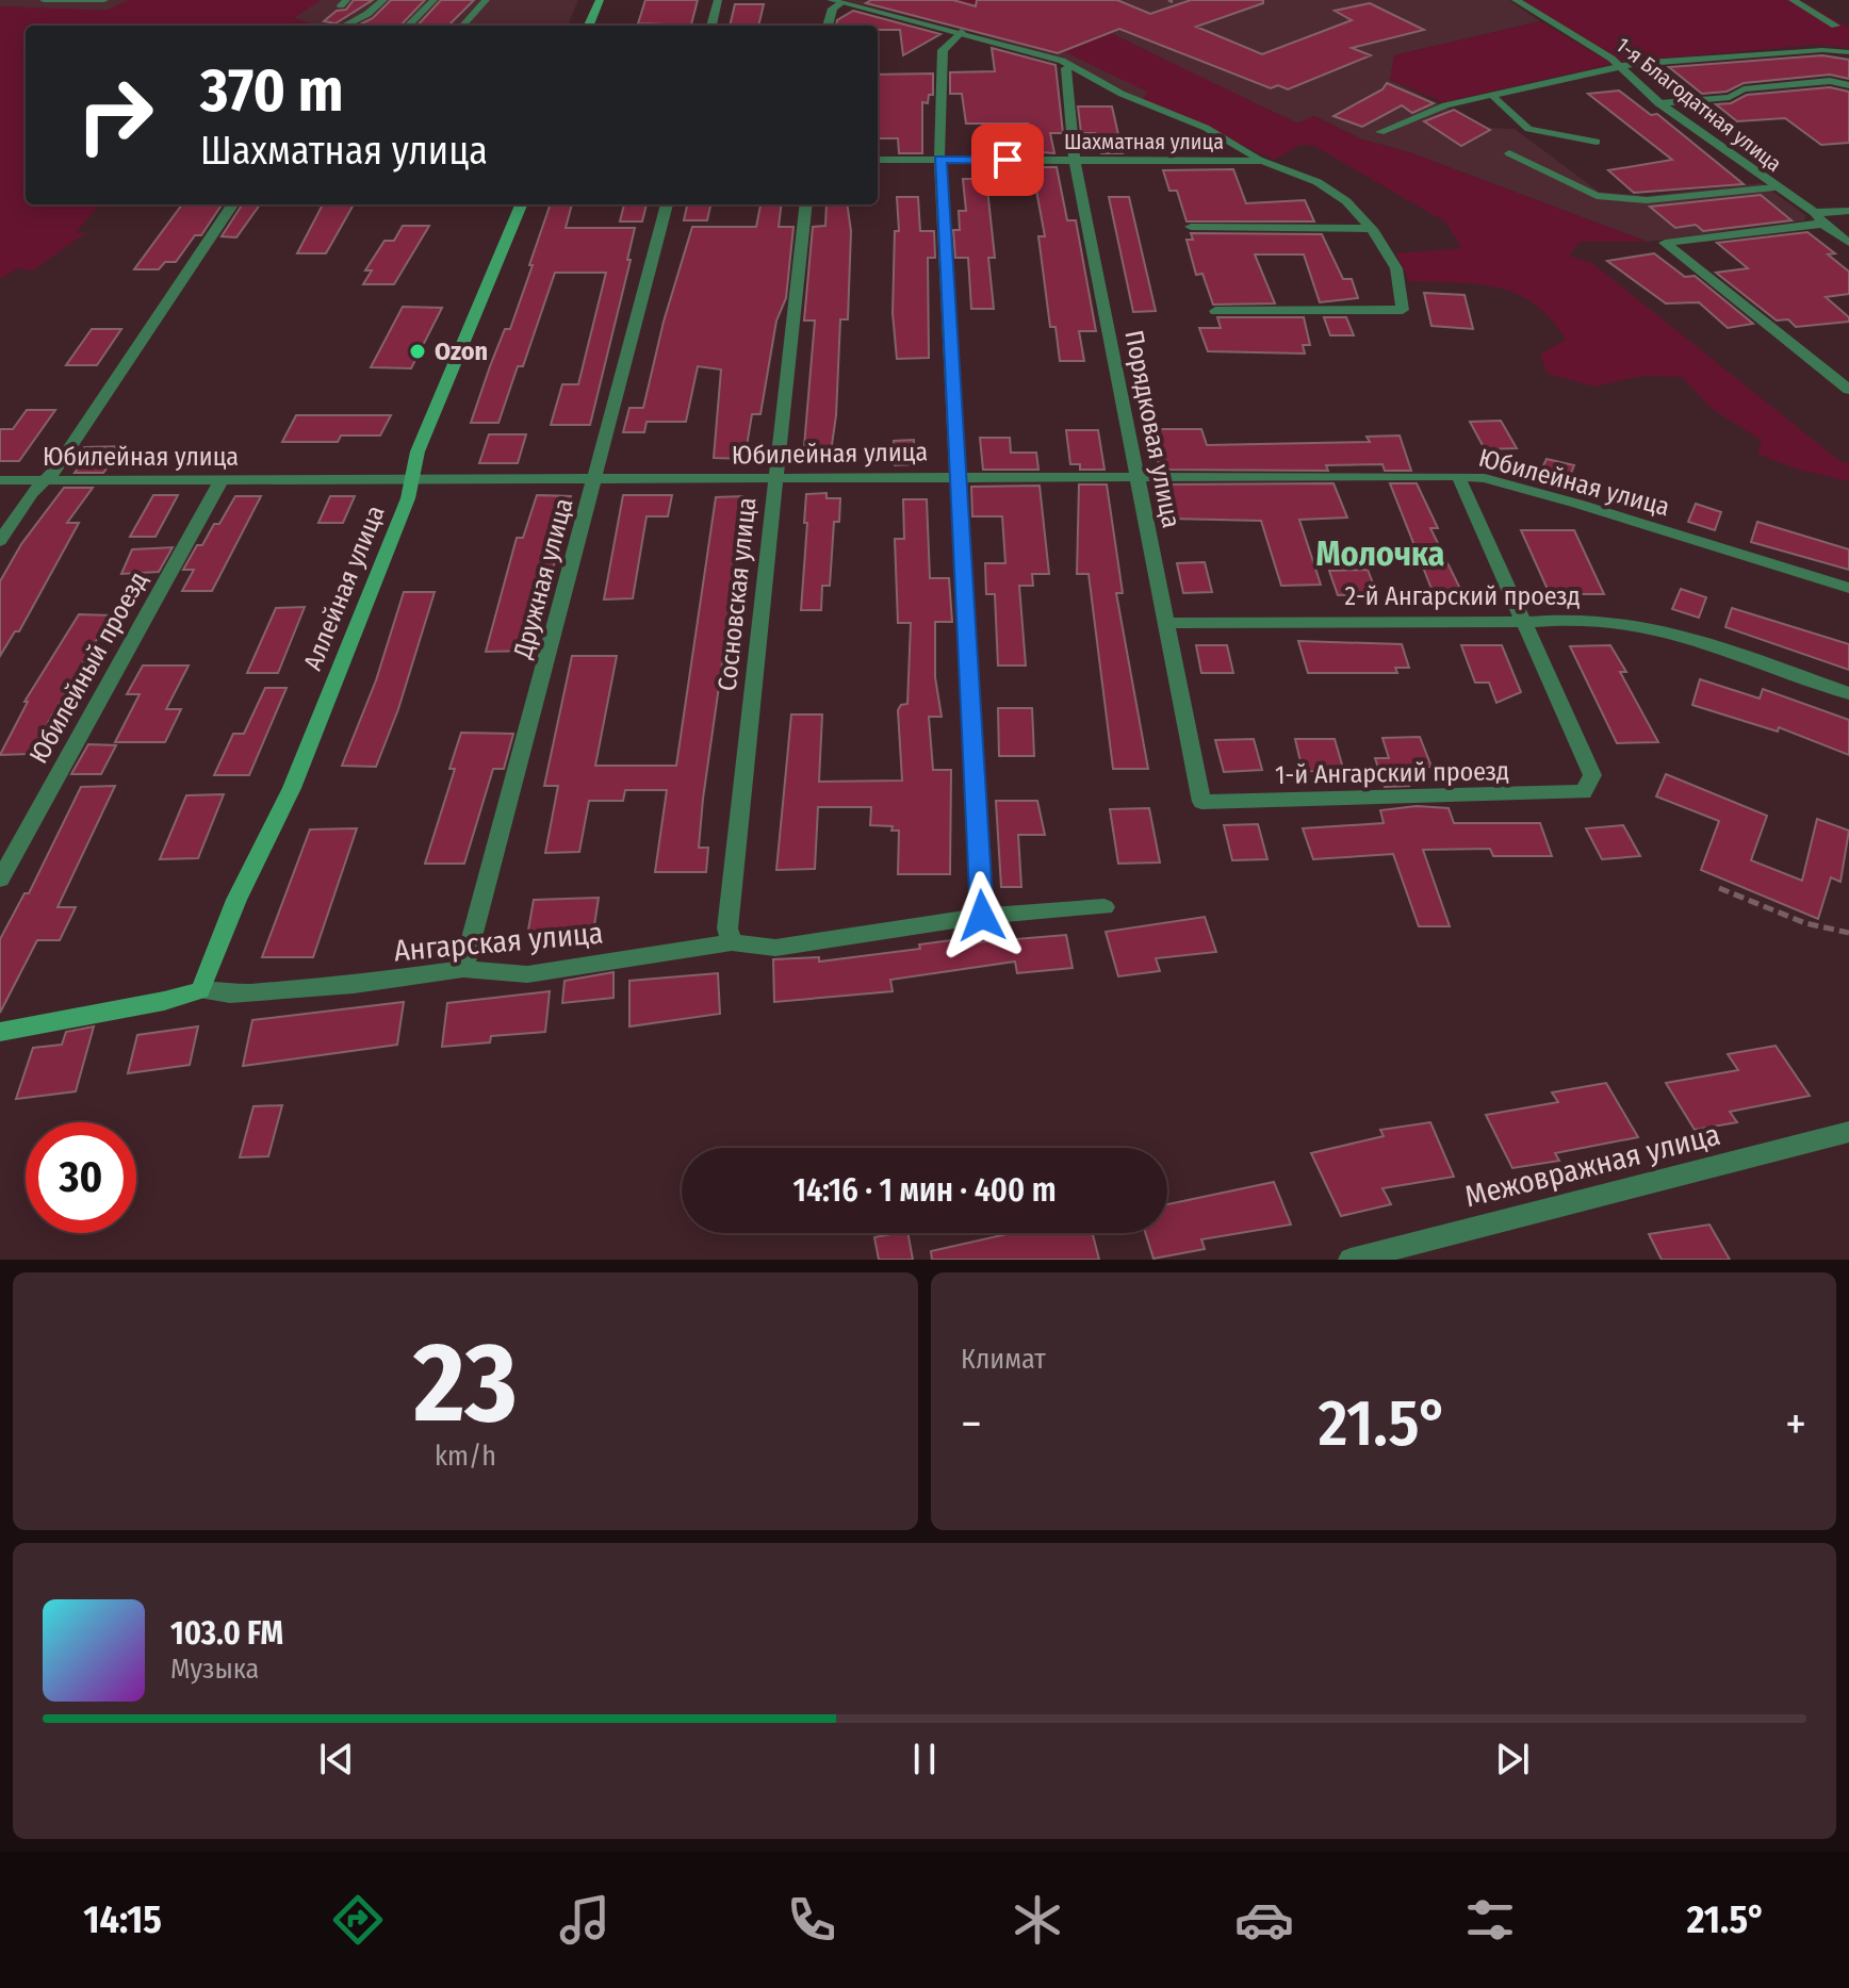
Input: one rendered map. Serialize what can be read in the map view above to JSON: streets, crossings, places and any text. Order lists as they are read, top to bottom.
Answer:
{
  "streets": {
    "street": [
      "1-я Благодатная улица",
      "Шахматная улица",
      "Порядковая улица",
      "Юбилейная улица",
      "Дружная улица",
      "Аллейная улица",
      "Сосновская улица",
      "2-й Ангарский проезд",
      "Юбилейный проезд",
      "1-й Ангарский проезд",
      "Ангарская улица",
      "Межовражная улица"
    ]
  },
  "crossings": [
    ["Шахматная улица", "Порядковая улица"],
    ["Порядковая улица", "Юбилейная улица"],
    ["Порядковая улица", "2-й Ангарский проезд"],
    ["Порядковая улица", "1-й Ангарский проезд"],
    ["Юбилейная улица", "Дружная улица"],
    ["Юбилейная улица", "Аллейная улица"],
    ["Юбилейная улица", "Сосновская улица"],
    ["Юбилейная улица", "Юбилейный проезд"],
    ["Дружная улица", "Ангарская улица"],
    ["Аллейная улица", "Ангарская улица"],
    ["Сосновская улица", "Ангарская улица"],
    ["2-й Ангарский проезд", "1-й Ангарский проезд"]
  ],
  "districts": ["Молочка"],
  "places": ["Ozon"],
  "page": {
    "turn": ["370 m", "Шахматная улица"],
    "limit": "30",
    "trip": "14:16 · 1 мин · 400 m",
    "tile": [
      ["23", "km/h"],
      "Климат"
    ],
    "heat": ["−", "21.5°", "+"],
    "song": ["103.0 FM", "Музыка"],
    "tabs": ["14:15", "21.5°"]
  }
}
